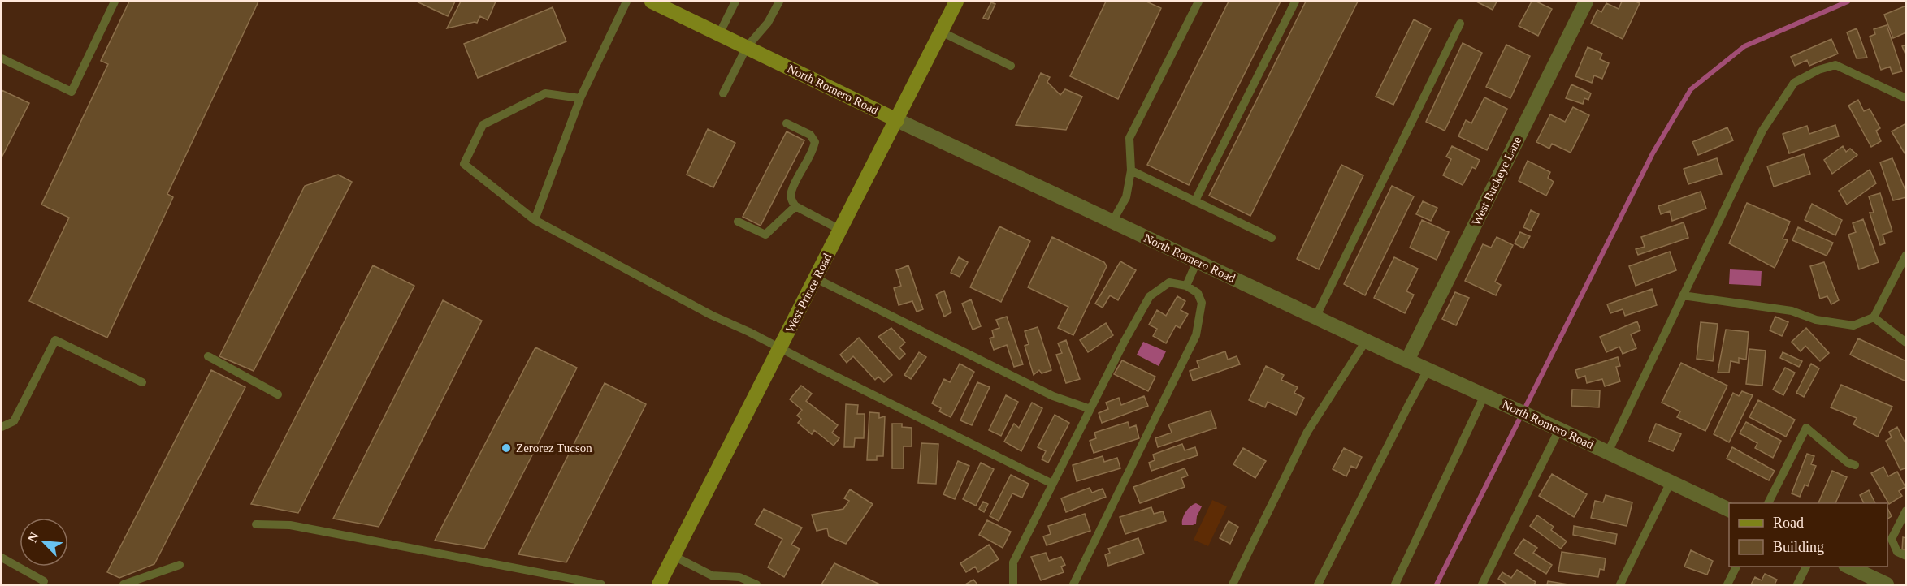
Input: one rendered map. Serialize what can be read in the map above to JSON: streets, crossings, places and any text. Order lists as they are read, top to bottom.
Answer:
{
  "streets": {
    "main road": ["North Romero Road", "West Prince Road"],
    "street": ["West Buckeye Lane"]
  },
  "crossings": [
    ["North Romero Road", "West Buckeye Lane"],
    ["North Romero Road", "West Prince Road"]
  ],
  "places": ["Zerorez Tucson"],
  "legend": ["Road", "Building"],
  "north": "top left"
}
